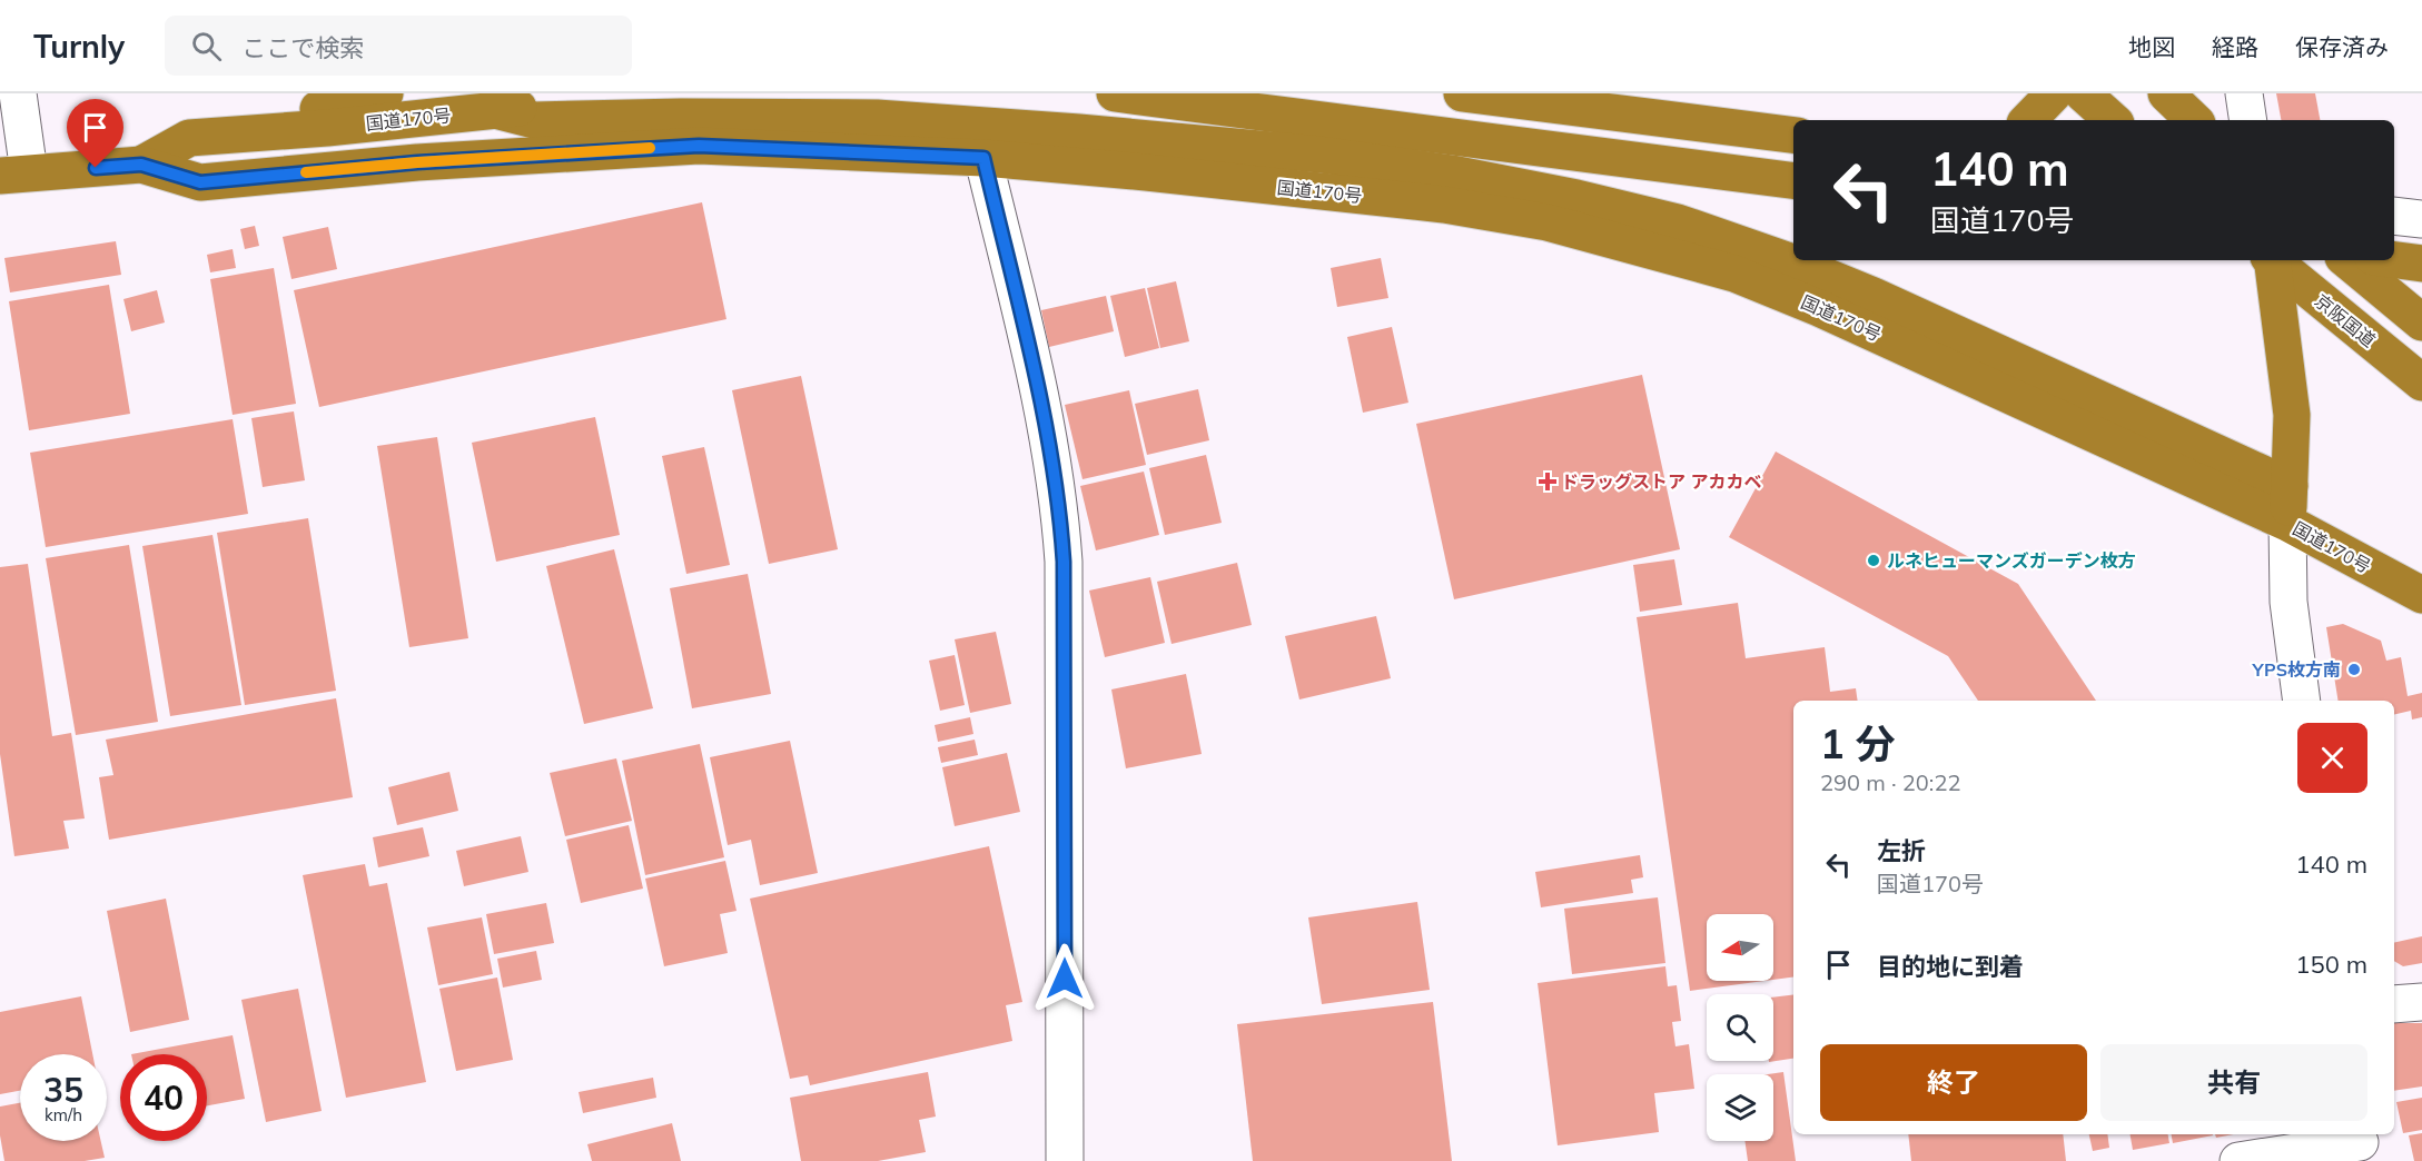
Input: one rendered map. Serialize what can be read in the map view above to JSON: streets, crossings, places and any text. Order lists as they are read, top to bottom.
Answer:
{
  "streets": {
    "highway": ["国道170号", "京阪国道"]
  },
  "places": {
    "health": ["ドラッグストア アカカベ"],
    "other": ["ルネヒューマンズガーデン枚方", "YPS枚方南"]
  },
  "north": "left",
  "page": {
    "header": "Turnly",
    "search": "ここで検索",
    "nav": ["地図", "経路", "保存済み"],
    "turn": ["140 m", "国道170号"],
    "heading": ["1 分", "290 m · 20:22"],
    "list": [
      {
        "name": "左折",
        "note": "国道170号",
        "value": "140 m"
      },
      {
        "name": "目的地に到着",
        "value": "150 m"
      }
    ],
    "buttons": ["終了", "共有"],
    "speed": "35 km/h",
    "limit": "40"
  }
}
